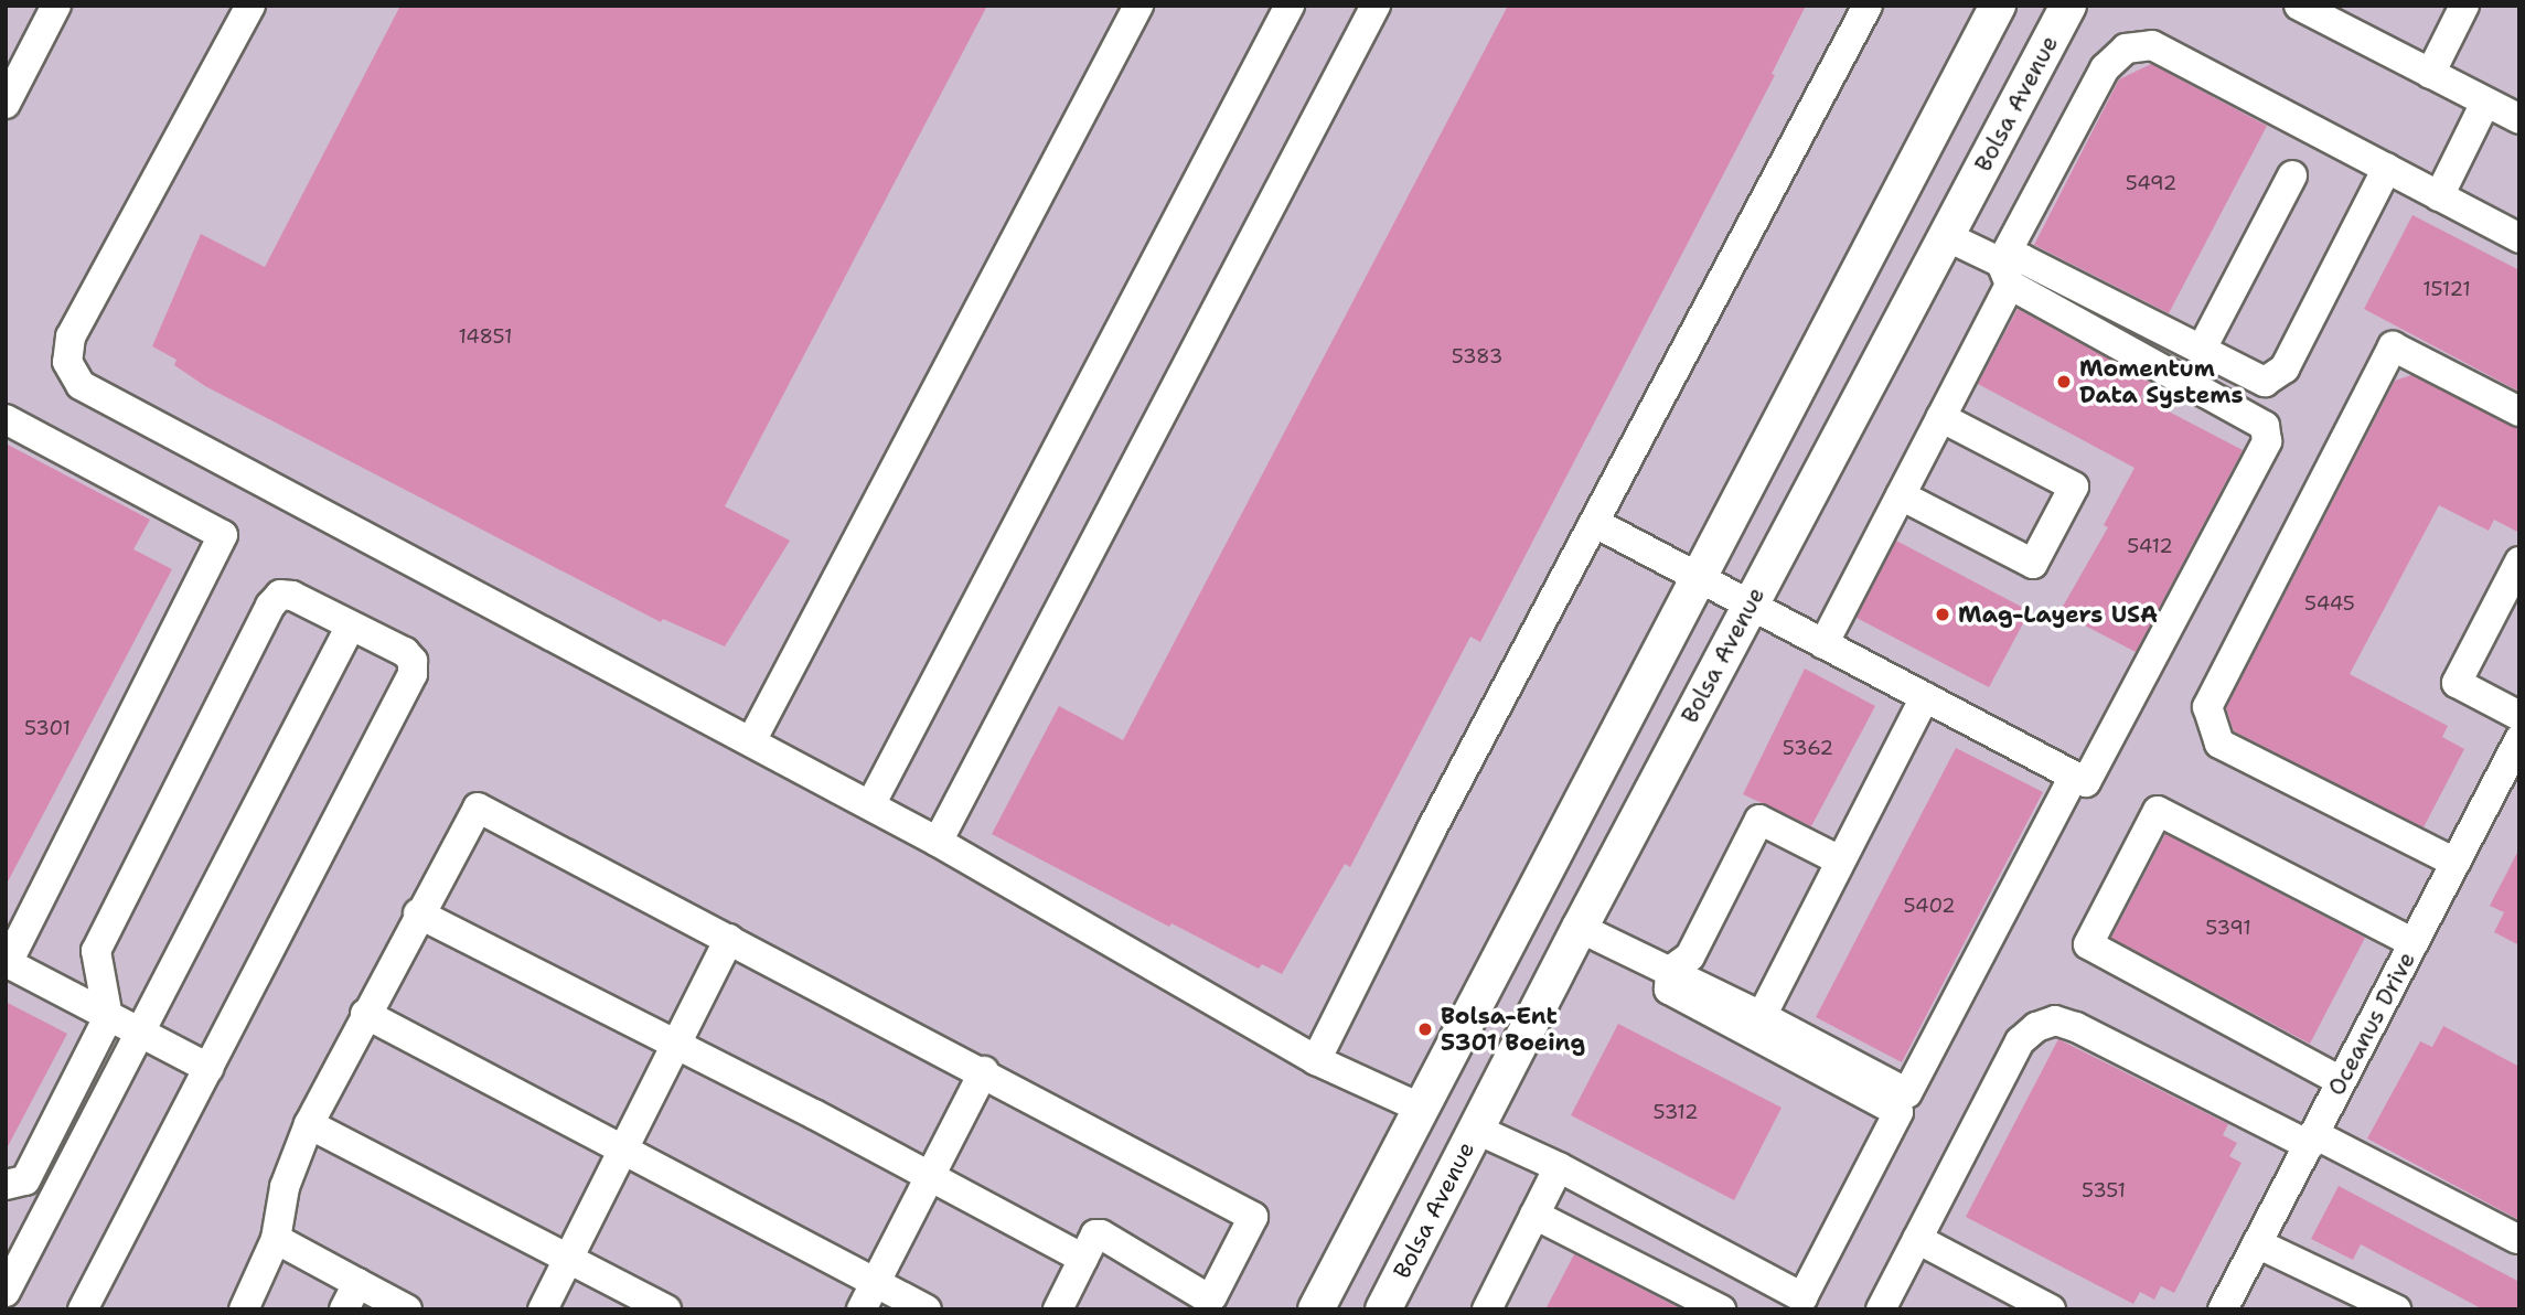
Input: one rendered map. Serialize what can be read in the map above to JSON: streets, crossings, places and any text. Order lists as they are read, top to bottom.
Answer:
{
  "streets": {
    "main road": ["Bolsa Avenue"],
    "street": ["Oceanus Drive"]
  },
  "places": ["Momentum Data Systems", "Mag-Layers USA", "Bolsa-Ent 5301 Boeing"],
  "house_numbers": [
    "5492",
    "15121",
    "14851",
    "5383",
    "5412",
    "5445",
    "5301",
    "5362",
    "5402",
    "5391",
    "5312",
    "5351"
  ]
}
